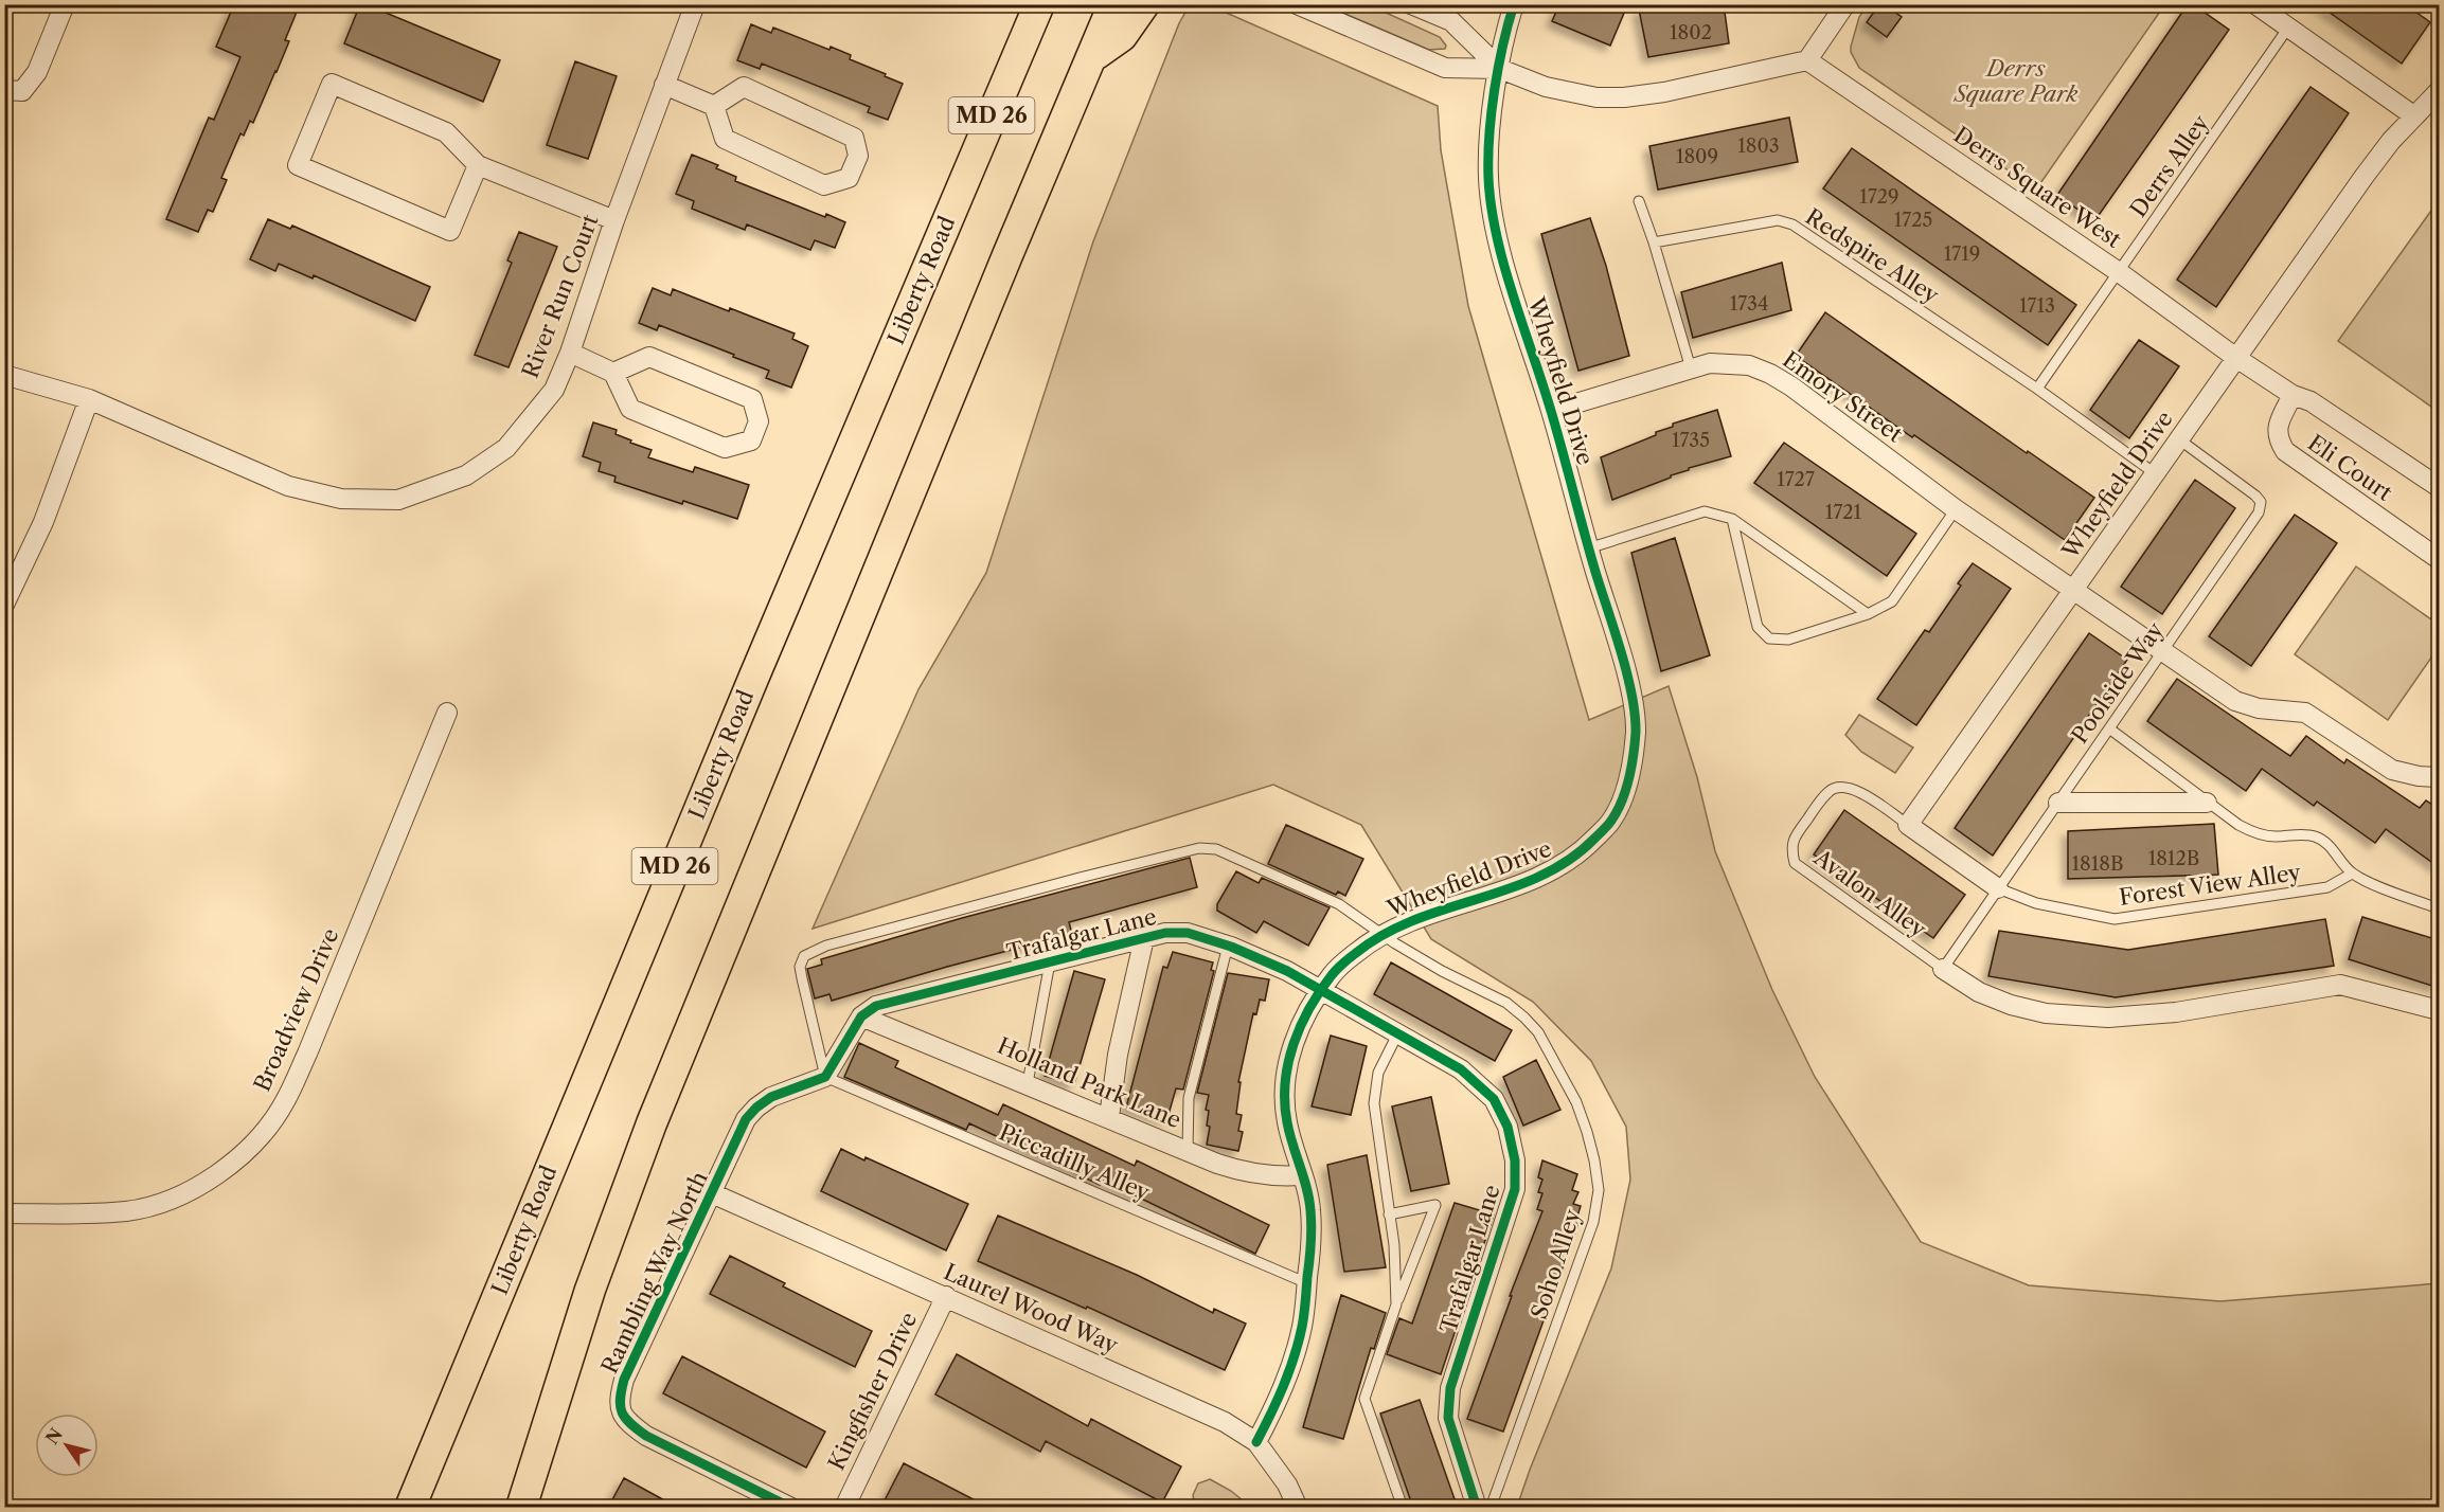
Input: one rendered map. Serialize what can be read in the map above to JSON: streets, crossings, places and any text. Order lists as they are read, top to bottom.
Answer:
{
  "streets": {
    "main road": ["MD 26", "Liberty Road"],
    "street": [
      "Derrs Square West",
      "River Run Court",
      "Wheyfield Drive",
      "Emory Street",
      "Eli Court",
      "Trafalgar Lane",
      "Broadview Drive",
      "Holland Park Lane",
      "Rambling Way North",
      "Laurel Wood Way",
      "Kingfisher Drive"
    ],
    "lane": [
      "Derrs Alley",
      "Redspire Alley",
      "Poolside Way",
      "Forest View Alley",
      "Avalon Alley",
      "Piccadilly Alley",
      "Soho Alley"
    ]
  },
  "crossings": [
    ["Derrs Alley", "Derrs Square West"],
    ["Derrs Alley", "Redspire Alley"],
    ["Derrs Square West", "Wheyfield Drive"],
    ["Derrs Square West", "Eli Court"],
    ["Redspire Alley", "Wheyfield Drive"],
    ["Wheyfield Drive", "Emory Street"],
    ["Wheyfield Drive", "Eli Court"],
    ["Wheyfield Drive", "Poolside Way"],
    ["Wheyfield Drive", "Avalon Alley"],
    ["Wheyfield Drive", "Trafalgar Lane"],
    ["Wheyfield Drive", "Holland Park Lane"],
    ["Wheyfield Drive", "Piccadilly Alley"],
    ["Wheyfield Drive", "Soho Alley"],
    ["Wheyfield Drive", "Laurel Wood Way"],
    ["Emory Street", "Poolside Way"],
    ["Poolside Way", "Forest View Alley"],
    ["Poolside Way", "Avalon Alley"],
    ["Trafalgar Lane", "Holland Park Lane"],
    ["Piccadilly Alley", "Soho Alley"],
    ["Piccadilly Alley", "Rambling Way North"],
    ["Soho Alley", "Rambling Way North"],
    ["Rambling Way North", "Laurel Wood Way"],
    ["Laurel Wood Way", "Kingfisher Drive"]
  ],
  "parks": ["Derrs Square Park"],
  "house_numbers": [
    "1802",
    "1803",
    "1809",
    "1729",
    "1725",
    "1719",
    "1734",
    "1713",
    "1735",
    "1727",
    "1721",
    "1812B",
    "1818B"
  ],
  "north": "top left"
}
